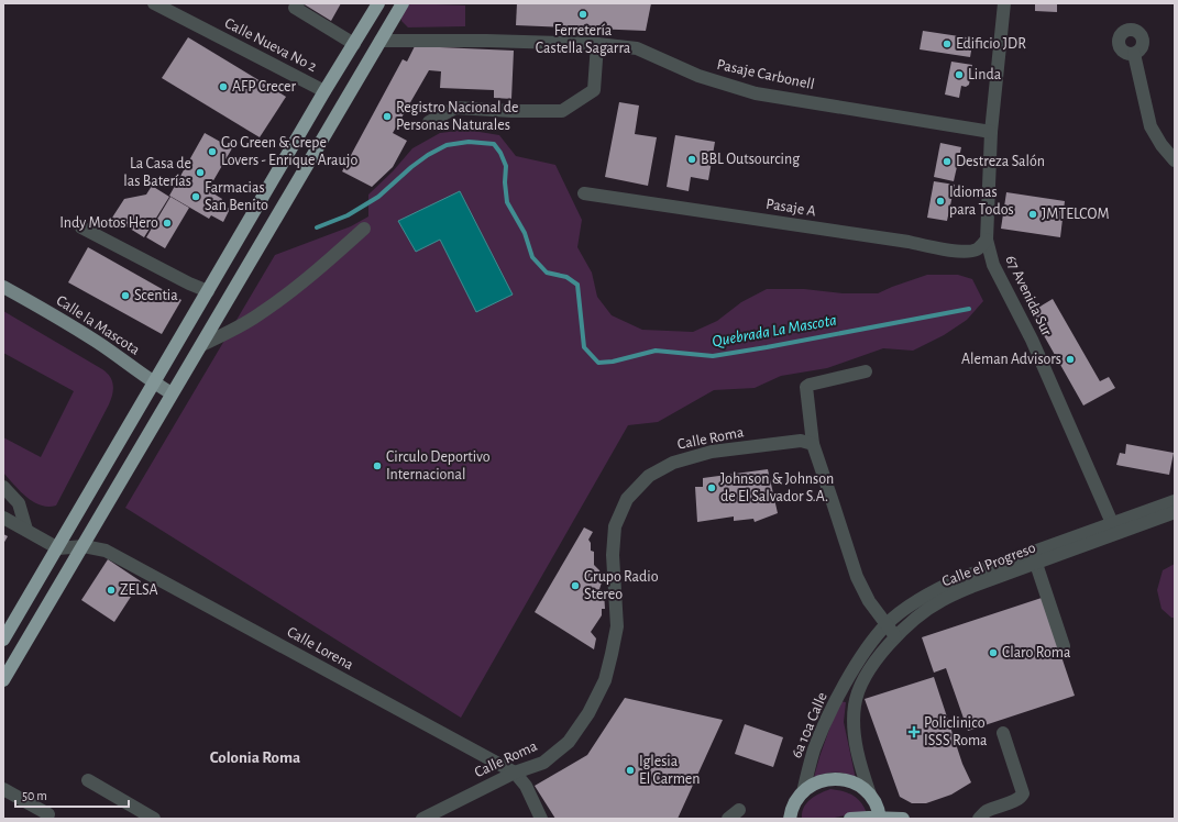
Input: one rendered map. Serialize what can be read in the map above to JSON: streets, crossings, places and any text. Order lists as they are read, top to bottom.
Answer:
{
  "streets": {
    "main road": ["Calle la Mascota"],
    "street": [
      "Calle Nueva No 2",
      "Pasaje Carbonell",
      "Pasaje A",
      "67 Avenida Sur",
      "Calle Roma",
      "Calle el Progreso",
      "Calle Lorena",
      "6a 10a Calle"
    ]
  },
  "crossings": [
    ["Pasaje Carbonell", "67 Avenida Sur"],
    ["Pasaje A", "67 Avenida Sur"],
    ["67 Avenida Sur", "Calle el Progreso"],
    ["Calle Roma", "Calle Lorena"],
    ["Calle el Progreso", "6a 10a Calle"]
  ],
  "districts": ["Colonia Roma"],
  "water": ["Quebrada La Mascota"],
  "places": {
    "other": [
      "Ferretería Castella Sagarra",
      "Edificio JDR",
      "Linda",
      "AFP Crecer",
      "Registro Nacional de Personas Naturales",
      "Go Green & Crepe Lovers - Enrique Araujo",
      "BBL Outsourcing",
      "Destreza Salón",
      "La Casa de las Baterías",
      "Farmacias San Benito",
      "Idiomas para Todos",
      "JMTELCOM",
      "Indy Motos Hero",
      "Scentia",
      "Aleman Advisors",
      "Circulo Deportivo Internacional",
      "Johnson & Johnson de El Salvador S.A.",
      "Grupo Radio Stereo",
      "ZELSA",
      "Claro Roma",
      "Iglesia El Carmen"
    ],
    "health": ["Policlinico ISSS Roma"]
  },
  "scale_bar": "50 m"
}
